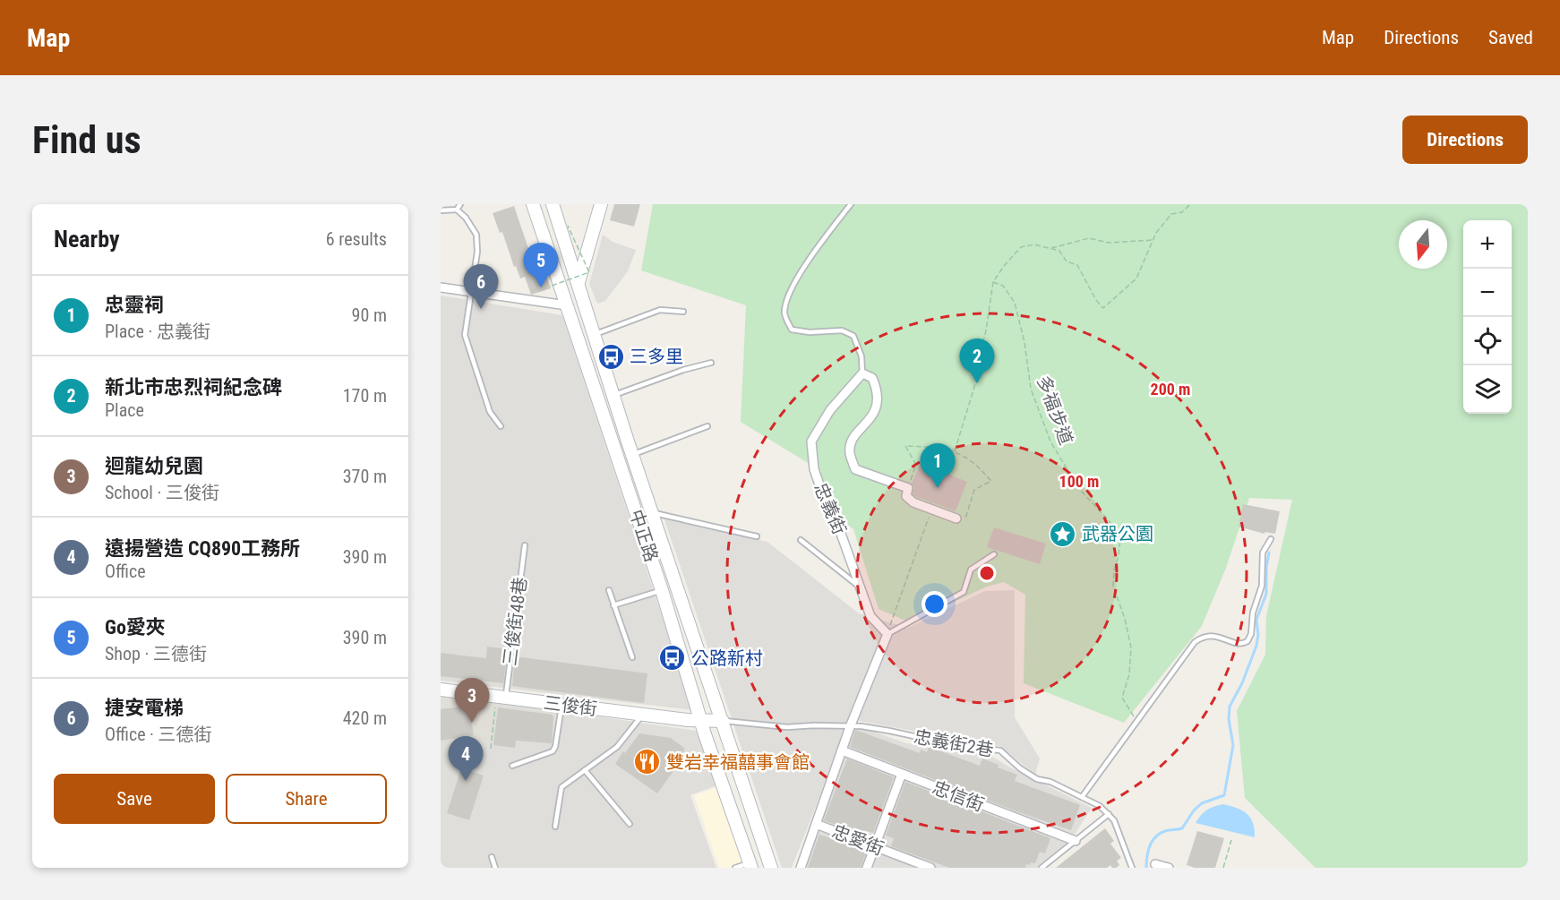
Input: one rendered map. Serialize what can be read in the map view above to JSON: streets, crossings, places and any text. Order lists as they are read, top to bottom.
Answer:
{
  "streets": {
    "main road": ["中正路", "三俊街"],
    "street": ["忠義街", "忠信街", "忠愛街"],
    "lane": ["三俊街48巷", "忠義街2巷"],
    "path": ["多福步道"]
  },
  "crossings": [
    ["中正路", "三俊街"],
    ["中正路", "忠義街2巷"],
    ["三俊街48巷", "三俊街"],
    ["三俊街", "忠義街2巷"]
  ],
  "places": {
    "bus stop": ["三多里", "公路新村"],
    "place": ["武器公園"],
    "restaurant": ["雙岩幸福囍事會館"]
  },
  "north": "bottom",
  "page": {
    "header": "Map",
    "nav": ["Map", "Directions", "Saved"],
    "buttons": [
      "Directions",
      ["Save", "Share"]
    ],
    "title": "Find us",
    "heading": ["Nearby", "6 results"],
    "map_buttons": ["+", "−"],
    "pins": [
      "5",
      "6",
      "2",
      "1",
      "3",
      "4"
    ],
    "list": [
      {
        "mark": "1",
        "name": "忠靈祠",
        "note": "Place · 忠義街",
        "value": "90 m"
      },
      {
        "mark": "2",
        "name": "新北市忠烈祠紀念碑",
        "note": "Place",
        "value": "170 m"
      },
      {
        "mark": "3",
        "name": "迴龍幼兒園",
        "note": "School · 三俊街",
        "value": "370 m"
      },
      {
        "mark": "4",
        "name": "遠揚營造 CQ890工務所",
        "note": "Office",
        "value": "390 m"
      },
      {
        "mark": "5",
        "name": "Go愛夾",
        "note": "Shop · 三德街",
        "value": "390 m"
      },
      {
        "mark": "6",
        "name": "捷安電梯",
        "note": "Office · 三德街",
        "value": "420 m"
      }
    ]
  },
  "rings": ["200 m", "100 m"]
}
